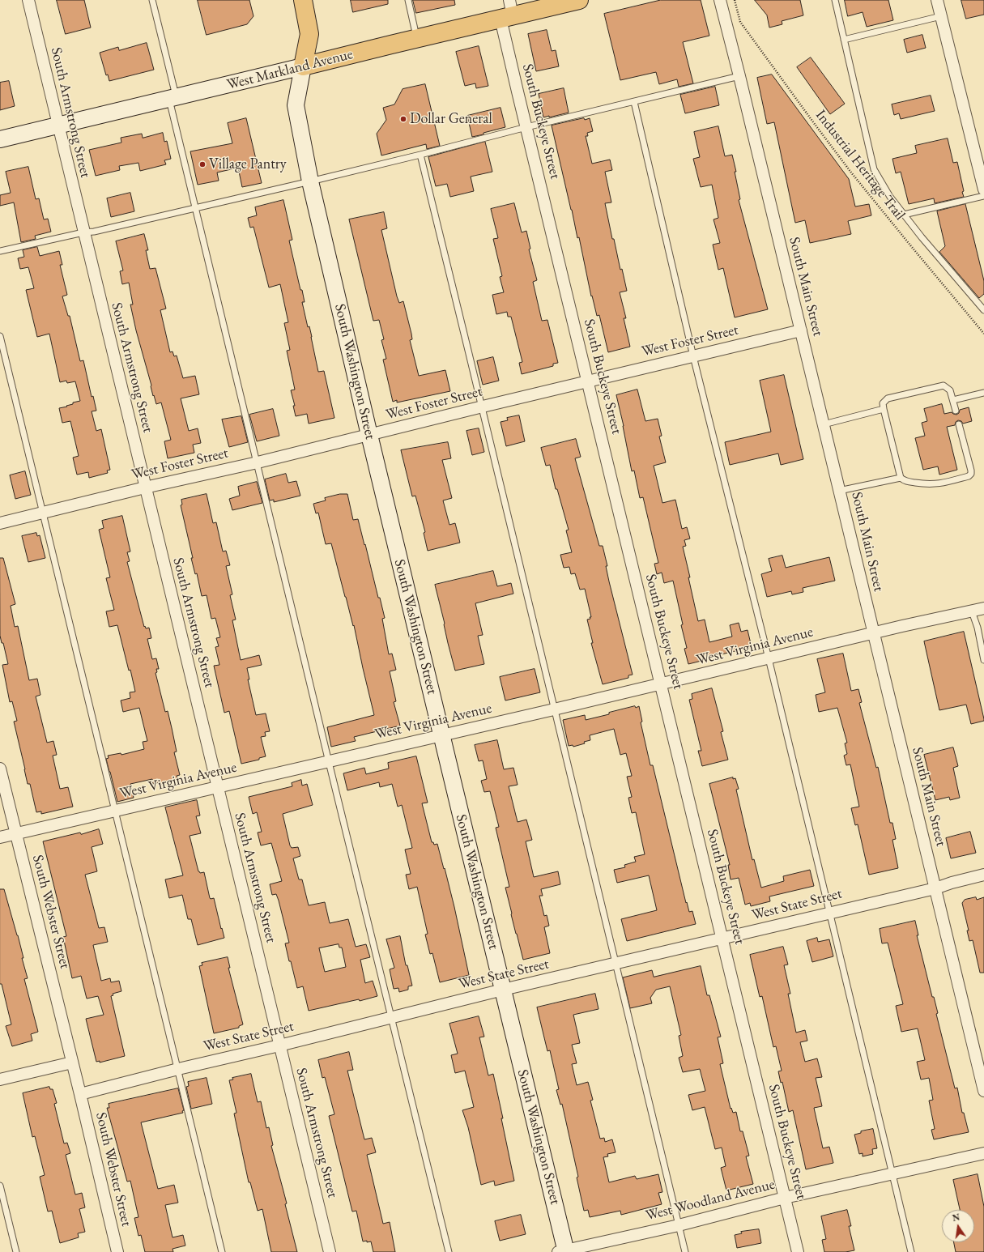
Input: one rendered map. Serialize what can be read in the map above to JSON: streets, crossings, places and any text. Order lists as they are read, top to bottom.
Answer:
{
  "streets": {
    "main road": ["West Markland Avenue", "South Washington Street"],
    "street": [
      "South Armstrong Street",
      "South Buckeye Street",
      "South Main Street",
      "West Foster Street",
      "West Virginia Avenue",
      "West State Street",
      "South Webster Street",
      "West Woodland Avenue"
    ],
    "path": ["Industrial Heritage Trail"]
  },
  "crossings": [
    ["West Markland Avenue", "South Armstrong Street"],
    ["West Markland Avenue", "South Buckeye Street"],
    ["West Markland Avenue", "South Washington Street"],
    ["South Armstrong Street", "West Foster Street"],
    ["South Armstrong Street", "West Virginia Avenue"],
    ["South Armstrong Street", "West State Street"],
    ["South Buckeye Street", "West Foster Street"],
    ["South Buckeye Street", "West Virginia Avenue"],
    ["South Buckeye Street", "West State Street"],
    ["South Buckeye Street", "West Woodland Avenue"],
    ["South Main Street", "West Foster Street"],
    ["South Main Street", "West Virginia Avenue"],
    ["South Main Street", "West State Street"],
    ["West Foster Street", "South Washington Street"],
    ["South Washington Street", "West Virginia Avenue"],
    ["South Washington Street", "West State Street"],
    ["South Washington Street", "West Woodland Avenue"],
    ["West Virginia Avenue", "South Webster Street"],
    ["West State Street", "South Webster Street"]
  ],
  "places": ["Dollar General", "Village Pantry"],
  "north": "top"
}
